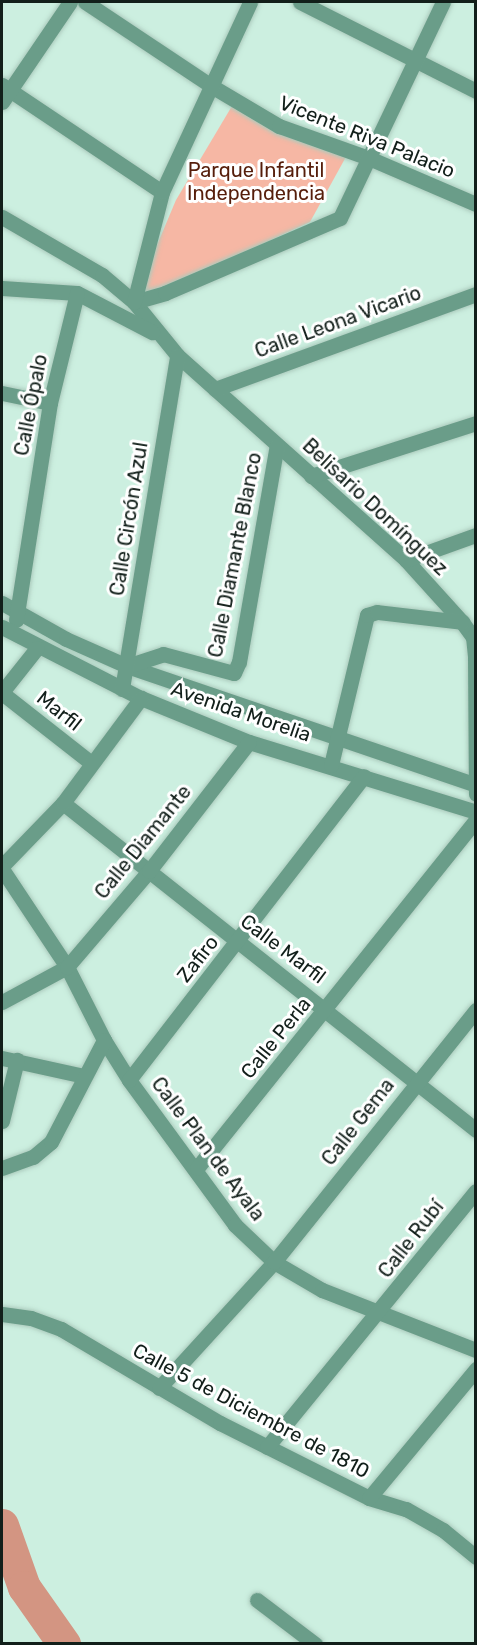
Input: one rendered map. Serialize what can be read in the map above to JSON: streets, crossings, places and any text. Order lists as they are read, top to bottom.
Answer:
{
  "streets": {
    "street": [
      "Vicente Riva Palacio",
      "Calle Leona Vicario",
      "Calle Ópalo",
      "Belisario Domínguez",
      "Calle Circón Azul",
      "Calle Diamante Blanco",
      "Marfil",
      "Avenida Morelia",
      "Calle Diamante",
      "Calle Marfil",
      "Zafiro",
      "Calle Perla",
      "Calle Gema",
      "Calle Plan de Ayala",
      "Calle Rubí",
      "Calle 5 de Diciembre de 1810"
    ]
  },
  "crossings": [
    ["Calle Leona Vicario", "Belisario Domínguez"],
    ["Calle Ópalo", "Avenida Morelia"],
    ["Belisario Domínguez", "Calle Circón Azul"],
    ["Belisario Domínguez", "Calle Diamante Blanco"],
    ["Calle Circón Azul", "Calle Diamante Blanco"],
    ["Calle Circón Azul", "Avenida Morelia"],
    ["Avenida Morelia", "Calle Diamante"],
    ["Avenida Morelia", "Zafiro"],
    ["Calle Diamante", "Calle Marfil"],
    ["Calle Diamante", "Calle Plan de Ayala"],
    ["Calle Marfil", "Zafiro"],
    ["Calle Marfil", "Calle Perla"],
    ["Calle Marfil", "Calle Gema"],
    ["Zafiro", "Calle Plan de Ayala"],
    ["Calle Perla", "Calle Plan de Ayala"],
    ["Calle Gema", "Calle Plan de Ayala"],
    ["Calle Gema", "Calle 5 de Diciembre de 1810"],
    ["Calle Plan de Ayala", "Calle Rubí"],
    ["Calle Rubí", "Calle 5 de Diciembre de 1810"]
  ],
  "parks": ["Parque Infantil Independencia"]
}
